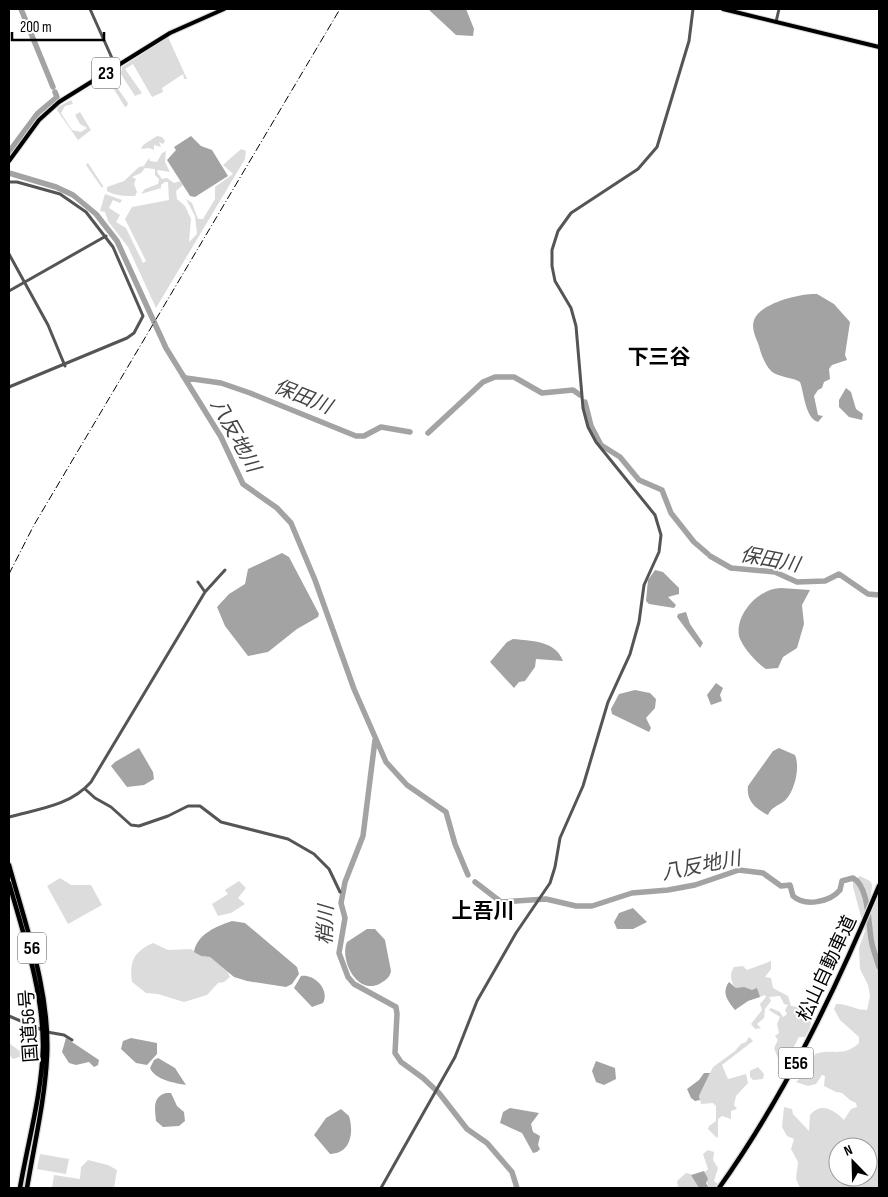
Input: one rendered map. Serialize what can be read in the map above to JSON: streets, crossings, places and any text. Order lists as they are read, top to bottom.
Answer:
{
  "streets": {
    "highway": [
      "56",
      "松山自動車道",
      "国道56号",
      "E56"
    ],
    "main road": ["23"]
  },
  "districts": ["下三谷", "上吾川"],
  "water": ["保田川", "八反地川", "梢川"],
  "scale_bar": "200 m",
  "north": "top left"
}
